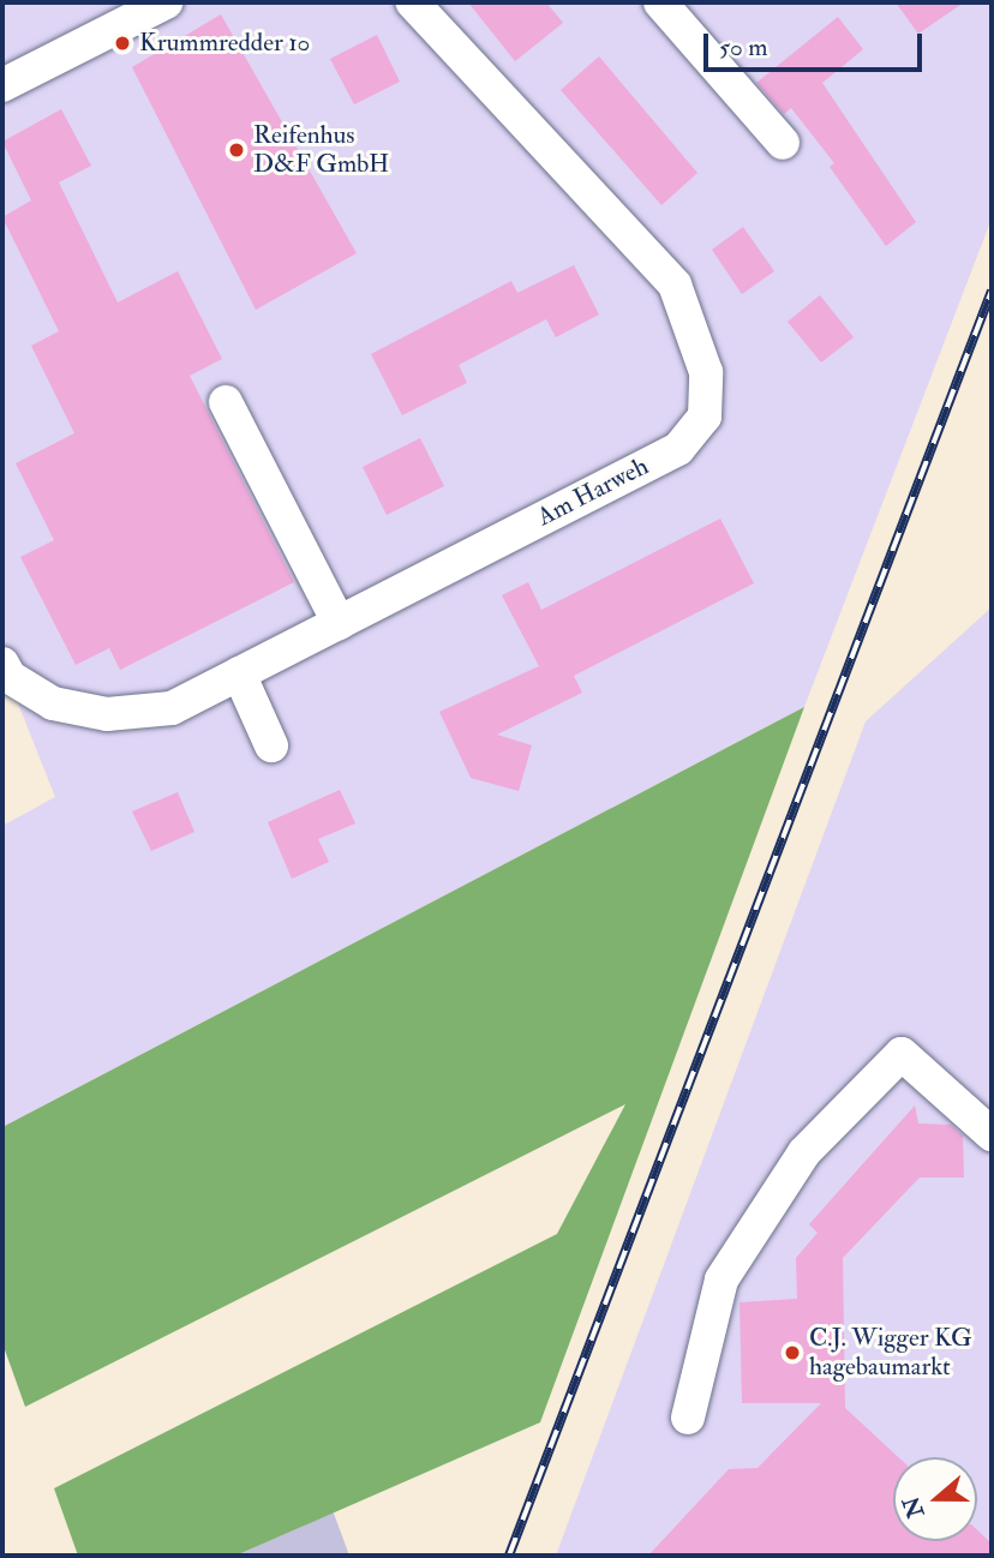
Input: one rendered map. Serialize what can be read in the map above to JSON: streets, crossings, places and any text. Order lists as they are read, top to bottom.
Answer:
{
  "streets": {
    "street": ["Am Harweh"]
  },
  "places": ["Krummredder 10", "Reifenhus D&F GmbH", "C.J. Wigger KG hagebaumarkt"],
  "scale_bar": "50 m",
  "north": "left"
}
